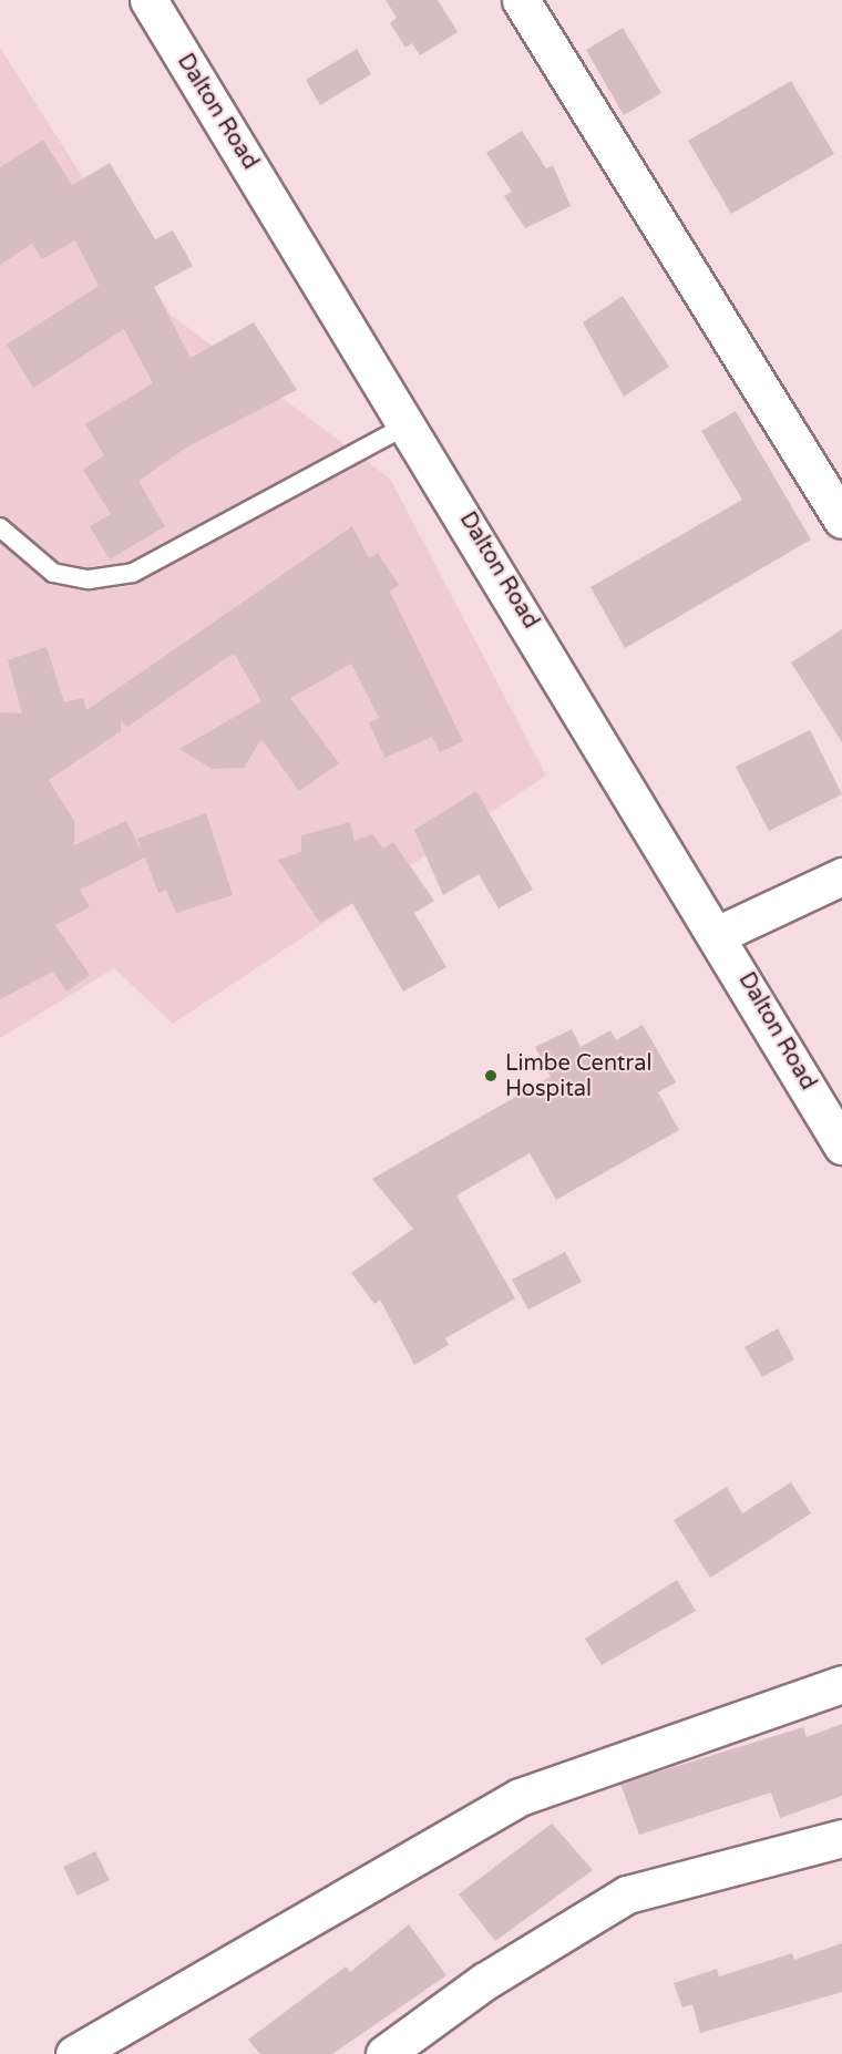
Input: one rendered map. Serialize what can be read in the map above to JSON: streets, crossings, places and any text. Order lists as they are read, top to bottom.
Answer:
{
  "streets": {
    "main road": ["Dalton Road"]
  },
  "places": ["Limbe Central Hospital"]
}
